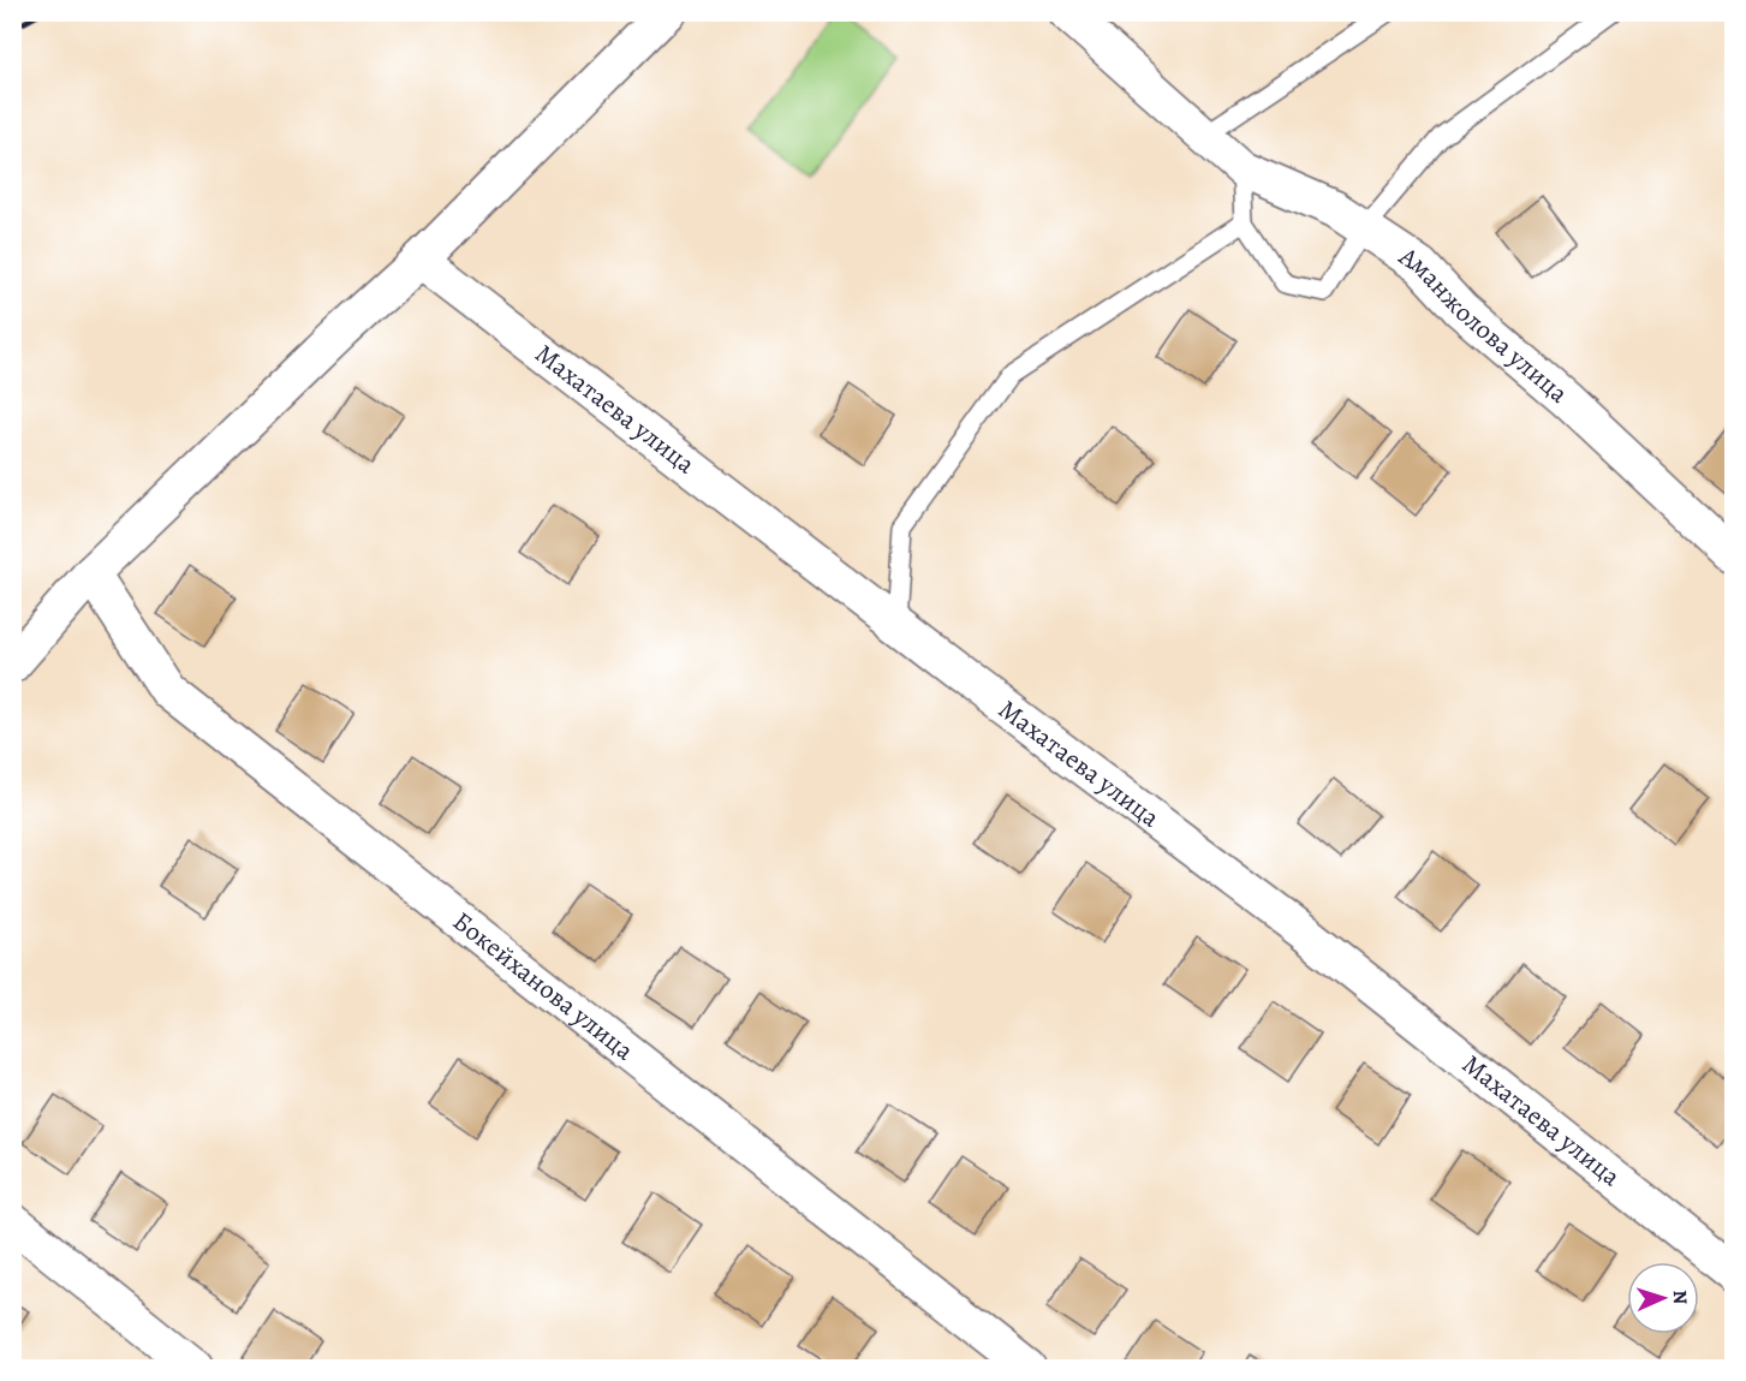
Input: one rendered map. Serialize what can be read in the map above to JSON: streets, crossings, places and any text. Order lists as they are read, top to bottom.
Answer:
{
  "streets": {
    "street": ["Аманжолова улица", "Махатаева улица", "Бокейханова улица"]
  },
  "north": "right"
}
